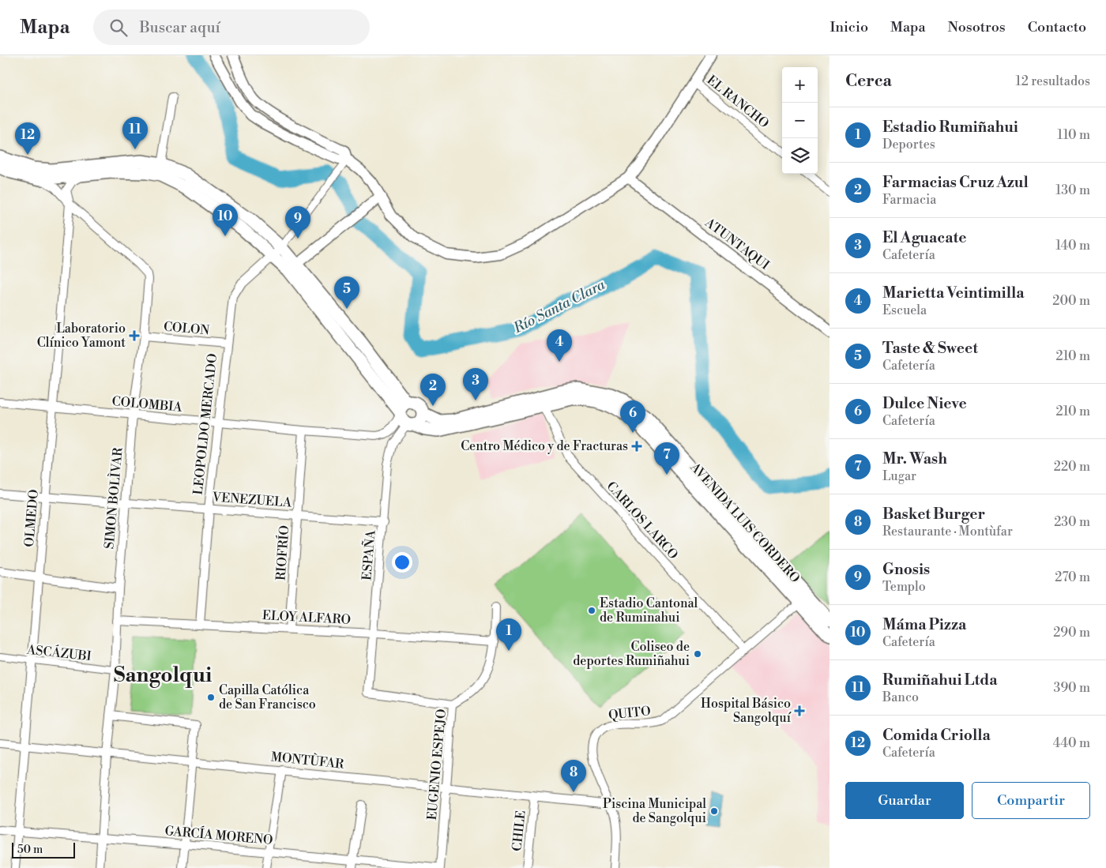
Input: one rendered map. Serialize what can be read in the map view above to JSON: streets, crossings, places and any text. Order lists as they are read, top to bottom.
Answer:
{
  "streets": {
    "main road": ["AVENIDA LUIS CORDERO"],
    "street": [
      "EL RANCHO",
      "ATUNTAQUI",
      "COLON",
      "COLOMBIA",
      "LEOPOLDO MERCADO",
      "SIMON BOLÌVAR",
      "VENEZUELA",
      "OLMEDO",
      "CARLOS LARCO",
      "RIOFRÍO",
      "ESPAÑA",
      "ELOY ALFARO",
      "ASCÁZUBI",
      "QUITO",
      "MONTÙFAR",
      "EUGENIO ESPEJO",
      "CHILE",
      "GARCÍA MORENO"
    ]
  },
  "crossings": [
    ["COLON", "LEOPOLDO MERCADO"],
    ["COLON", "SIMON BOLÌVAR"],
    ["COLOMBIA", "LEOPOLDO MERCADO"],
    ["COLOMBIA", "SIMON BOLÌVAR"],
    ["COLOMBIA", "OLMEDO"],
    ["COLOMBIA", "AVENIDA LUIS CORDERO"],
    ["COLOMBIA", "RIOFRÍO"],
    ["COLOMBIA", "ESPAÑA"],
    ["LEOPOLDO MERCADO", "VENEZUELA"],
    ["LEOPOLDO MERCADO", "ELOY ALFARO"],
    ["SIMON BOLÌVAR", "VENEZUELA"],
    ["SIMON BOLÌVAR", "OLMEDO"],
    ["SIMON BOLÌVAR", "ELOY ALFARO"],
    ["SIMON BOLÌVAR", "ASCÁZUBI"],
    ["SIMON BOLÌVAR", "MONTÙFAR"],
    ["SIMON BOLÌVAR", "GARCÍA MORENO"],
    ["VENEZUELA", "OLMEDO"],
    ["VENEZUELA", "RIOFRÍO"],
    ["VENEZUELA", "ESPAÑA"],
    ["OLMEDO", "ASCÁZUBI"],
    ["OLMEDO", "MONTÙFAR"],
    ["OLMEDO", "GARCÍA MORENO"],
    ["CARLOS LARCO", "AVENIDA LUIS CORDERO"],
    ["CARLOS LARCO", "QUITO"],
    ["AVENIDA LUIS CORDERO", "ESPAÑA"],
    ["AVENIDA LUIS CORDERO", "QUITO"],
    ["RIOFRÍO", "ELOY ALFARO"],
    ["ESPAÑA", "ELOY ALFARO"],
    ["ESPAÑA", "EUGENIO ESPEJO"],
    ["ELOY ALFARO", "EUGENIO ESPEJO"],
    ["QUITO", "MONTÙFAR"],
    ["MONTÙFAR", "EUGENIO ESPEJO"],
    ["MONTÙFAR", "CHILE"]
  ],
  "districts": ["Sangolqui"],
  "water": ["Río Santa Clara"],
  "places": {
    "health": ["Laboratorio Clínico Yamont", "Centro Médico y de Fracturas", "Hospital Básico Sangolquí"],
    "other": [
      "Estadio Cantonal de Ruminahui",
      "Coliseo de deportes Rumiñahui",
      "Capilla Católica de San Francisco",
      "Piscina Municipal de Sangolqui"
    ]
  },
  "scale_bar": "50 m",
  "page": {
    "header": "Mapa",
    "search": "Buscar aquí",
    "nav": [
      "Inicio",
      "Mapa",
      "Nosotros",
      "Contacto"
    ],
    "heading": ["Cerca", "12 resultados"],
    "map_buttons": ["+", "−"],
    "list": [
      {
        "mark": "1",
        "name": "Estadio Rumiñahui",
        "note": "Deportes",
        "value": "110 m"
      },
      {
        "mark": "2",
        "name": "Farmacias Cruz Azul",
        "note": "Farmacia",
        "value": "130 m"
      },
      {
        "mark": "3",
        "name": "El Aguacate",
        "note": "Cafetería",
        "value": "140 m"
      },
      {
        "mark": "4",
        "name": "Marietta Veintimilla",
        "note": "Escuela",
        "value": "200 m"
      },
      {
        "mark": "5",
        "name": "Taste & Sweet",
        "note": "Cafetería",
        "value": "210 m"
      },
      {
        "mark": "6",
        "name": "Dulce Nieve",
        "note": "Cafetería",
        "value": "210 m"
      },
      {
        "mark": "7",
        "name": "Mr. Wash",
        "note": "Lugar",
        "value": "220 m"
      },
      {
        "mark": "8",
        "name": "Basket Burger",
        "note": "Restaurante · Montùfar",
        "value": "230 m"
      },
      {
        "mark": "9",
        "name": "Gnosis",
        "note": "Templo",
        "value": "270 m"
      },
      {
        "mark": "10",
        "name": "Máma Pizza",
        "note": "Cafetería",
        "value": "290 m"
      },
      {
        "mark": "11",
        "name": "Rumiñahui Ltda",
        "note": "Banco",
        "value": "390 m"
      },
      {
        "mark": "12",
        "name": "Comida Criolla",
        "note": "Cafetería",
        "value": "440 m"
      }
    ],
    "pins": [
      "11",
      "12",
      "10",
      "9",
      "5",
      "4",
      "3",
      "2",
      "6",
      "7",
      "1",
      "8"
    ],
    "buttons": ["Guardar", "Compartir"],
    "scale": "50 m"
  }
}
